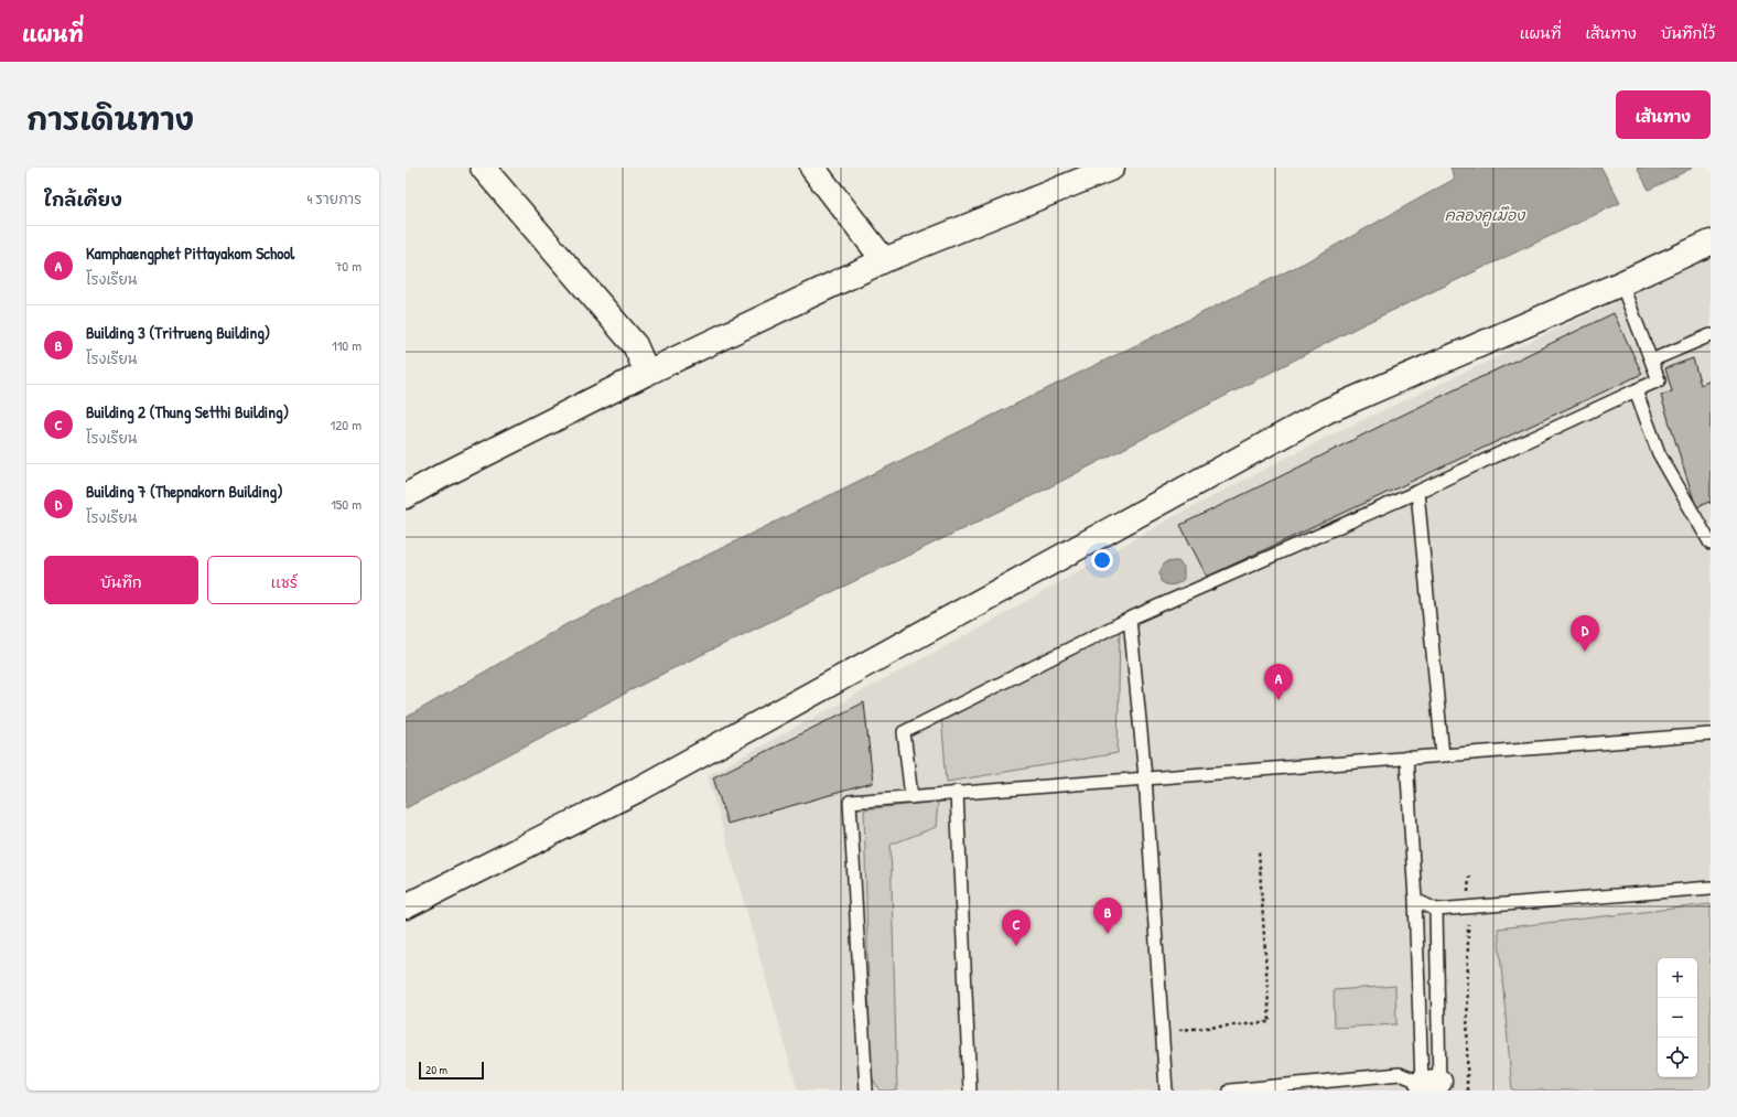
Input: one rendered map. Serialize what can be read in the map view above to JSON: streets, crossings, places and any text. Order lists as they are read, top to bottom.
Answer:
{
  "water": ["คลองคูเมือง"],
  "scale_bar": "20 m",
  "page": {
    "header": "แผนที่",
    "nav": ["แผนที่", "เส้นทาง", "บันทึกไว้"],
    "title": "การเดินทาง",
    "buttons": [
      "เส้นทาง",
      ["บันทึก", "แชร์"]
    ],
    "heading": ["ใกล้เคียง", "4 รายการ"],
    "list": [
      {
        "mark": "A",
        "name": "Kamphaengphet Pittayakom School",
        "note": "โรงเรียน",
        "value": "70 m"
      },
      {
        "mark": "B",
        "name": "Building 3 (Tritrueng Building)",
        "note": "โรงเรียน",
        "value": "110 m"
      },
      {
        "mark": "C",
        "name": "Building 2 (Thung Setthi Building)",
        "note": "โรงเรียน",
        "value": "120 m"
      },
      {
        "mark": "D",
        "name": "Building 7 (Thepnakorn Building)",
        "note": "โรงเรียน",
        "value": "150 m"
      }
    ],
    "pins": [
      "D",
      "A",
      "B",
      "C"
    ],
    "map_buttons": ["+", "−"],
    "scale": "20 m"
  }
}
